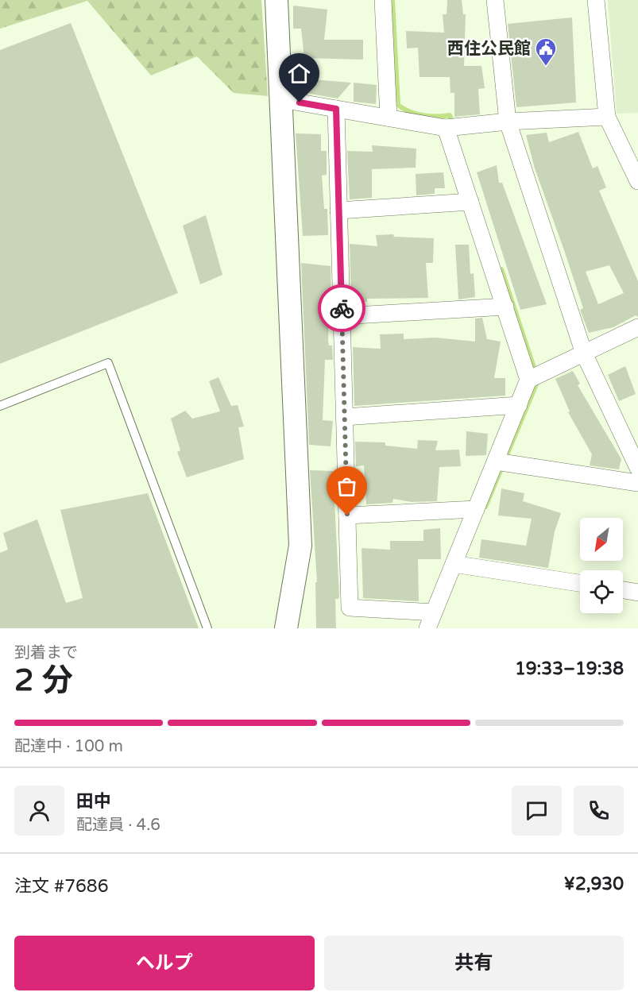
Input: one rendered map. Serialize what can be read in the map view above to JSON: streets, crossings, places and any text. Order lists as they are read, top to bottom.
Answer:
{
  "places": {
    "public building": ["西住公民館"]
  },
  "north": "bottom left",
  "page": {
    "heading": ["2 分", "到着まで", "19:33–19:38"],
    "panel": [
      "田中",
      "配達員 · 4.6",
      "注文 #7686",
      "¥2,930"
    ],
    "bar": "配達中 · 100 m",
    "buttons": ["ヘルプ", "共有"]
  }
}
